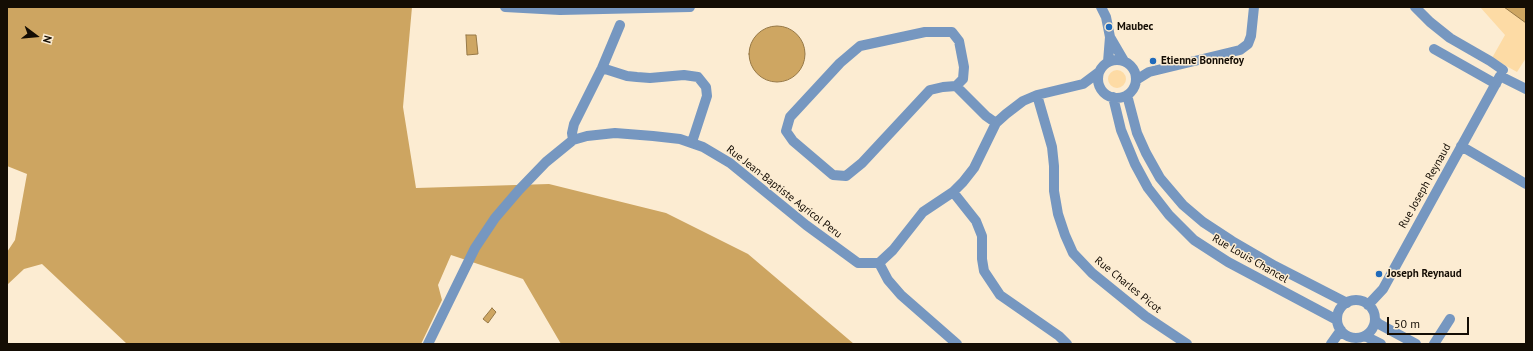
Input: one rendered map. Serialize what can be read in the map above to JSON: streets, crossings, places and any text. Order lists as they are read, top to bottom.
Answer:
{
  "streets": {
    "street": [
      "Rue Joseph Reynaud",
      "Rue Jean-Baptiste Agricol Peru",
      "Rue Louis Chancel",
      "Rue Charles Picot"
    ]
  },
  "crossings": [
    ["Rue Joseph Reynaud", "Rue Louis Chancel"]
  ],
  "places": ["Maubec", "Etienne Bonnefoy", "Joseph Reynaud"],
  "scale_bar": "50 m",
  "north": "right"
}
